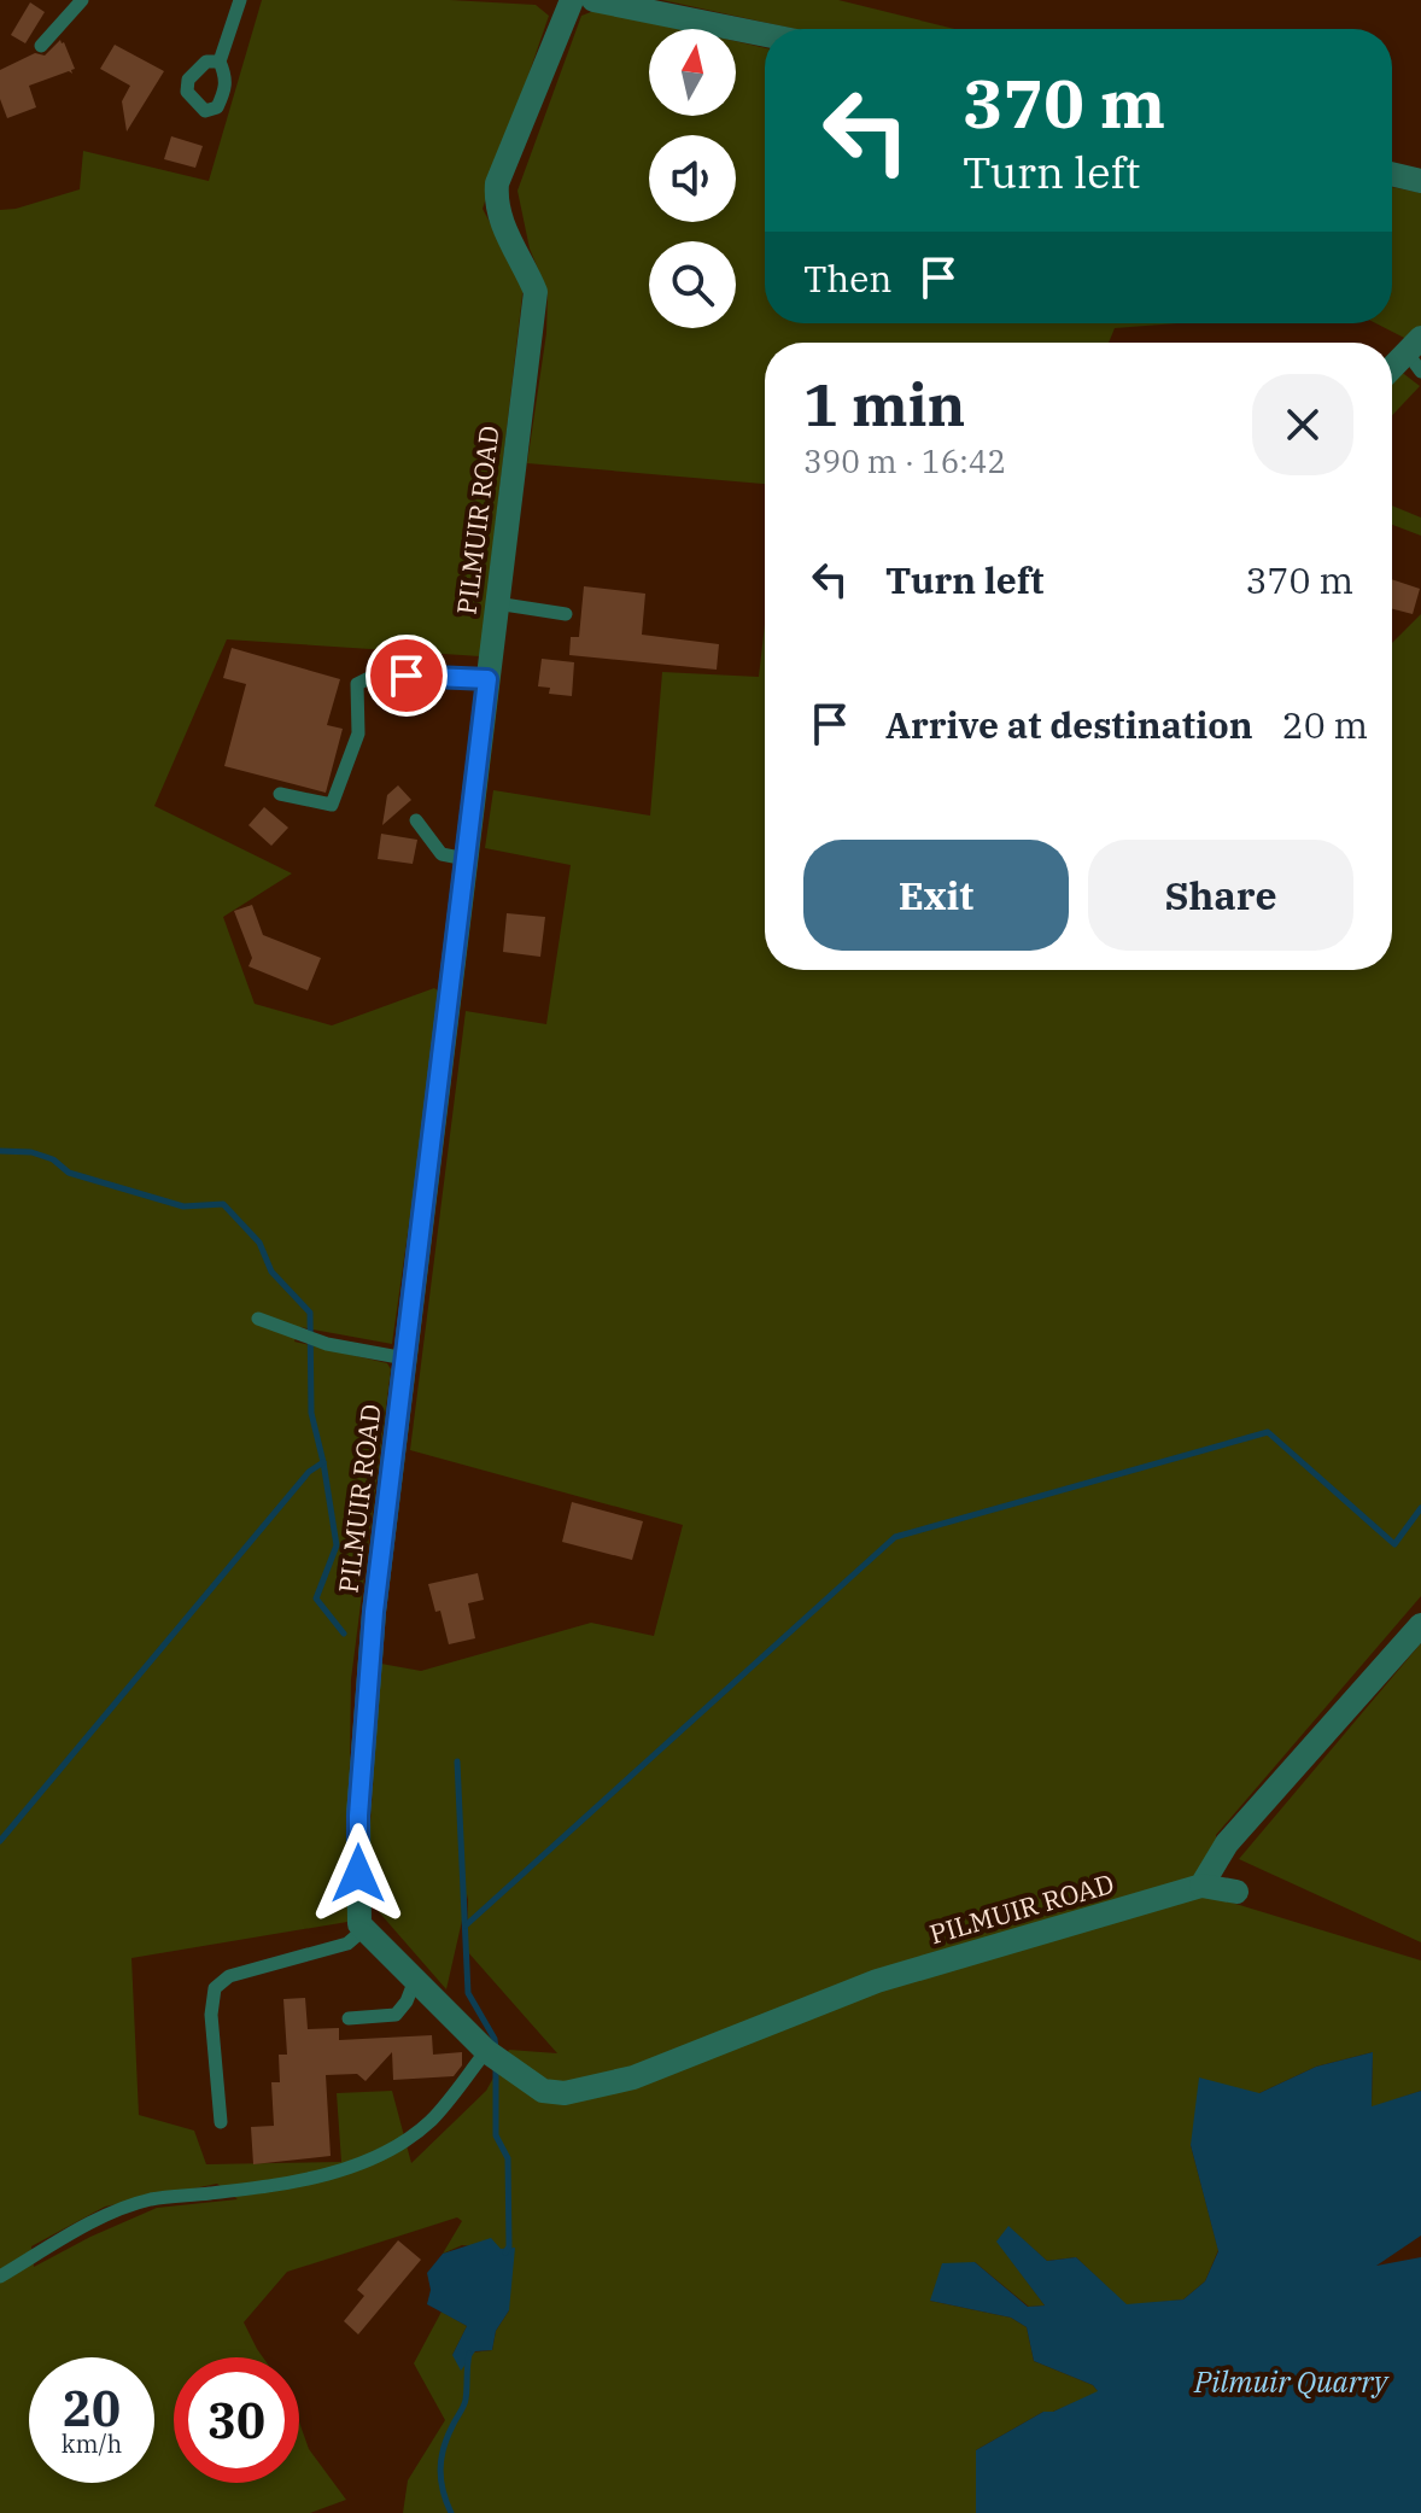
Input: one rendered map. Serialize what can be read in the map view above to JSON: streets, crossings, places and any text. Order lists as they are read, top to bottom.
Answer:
{
  "streets": {
    "street": ["PILMUIR ROAD"]
  },
  "water": ["Pilmuir Quarry"],
  "north": "top",
  "page": {
    "turn": ["370 m", "Turn left"],
    "then": "Then",
    "heading": ["1 min", "390 m · 16:42"],
    "list": [
      {
        "name": "Turn left",
        "value": "370 m"
      },
      {
        "name": "Arrive at destination",
        "value": "20 m"
      }
    ],
    "buttons": ["Exit", "Share"],
    "speed": "20 km/h",
    "limit": "30"
  }
}
